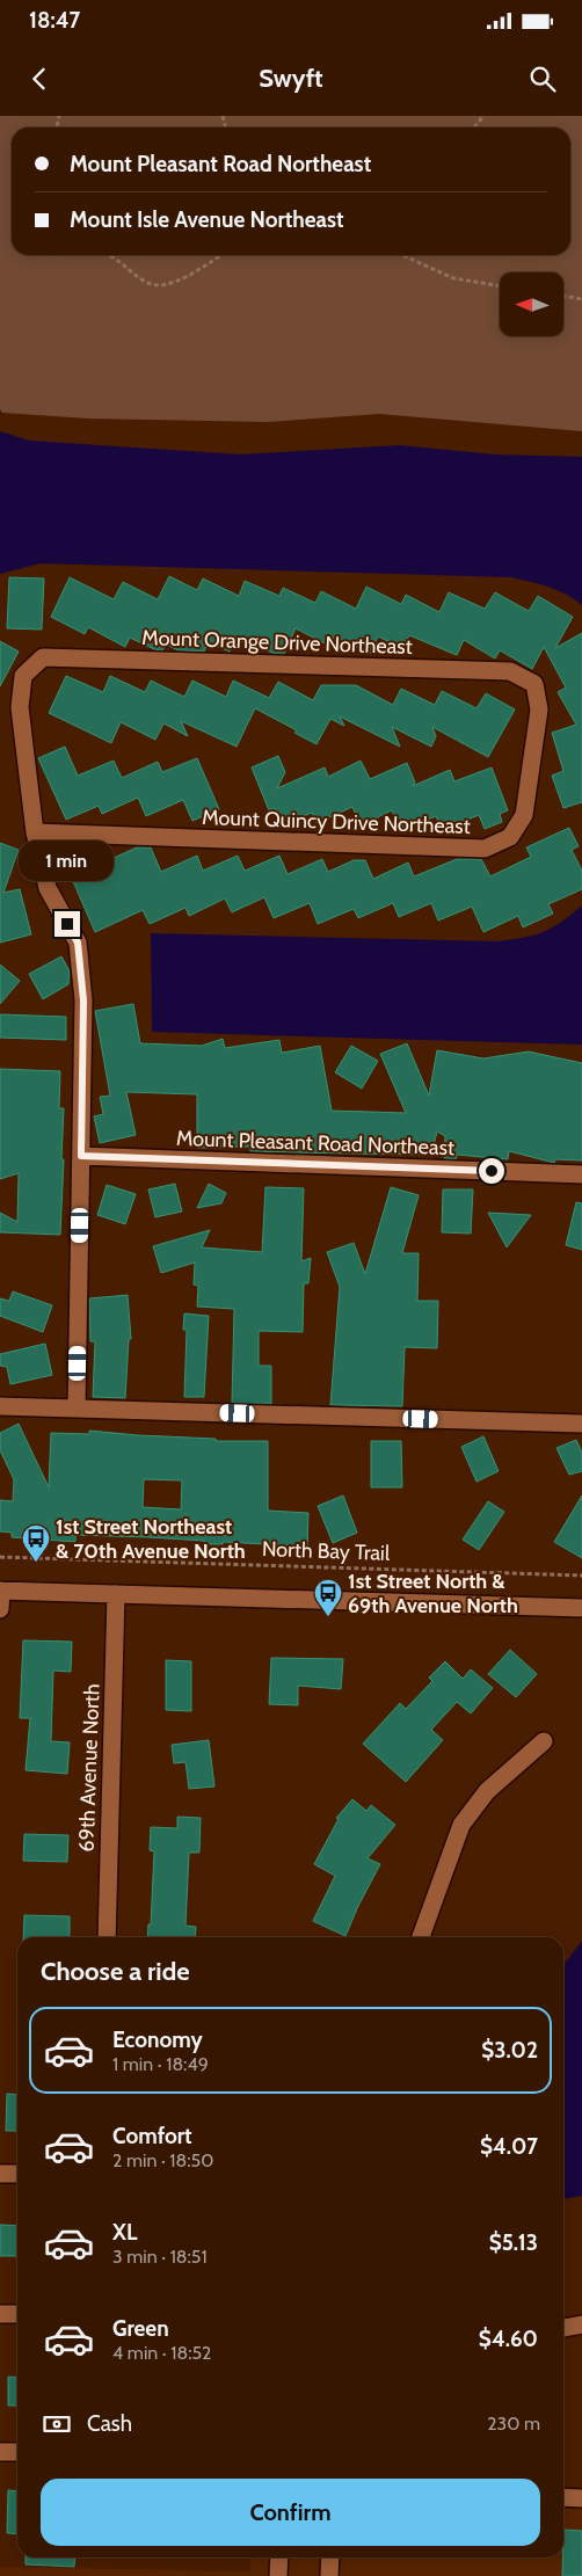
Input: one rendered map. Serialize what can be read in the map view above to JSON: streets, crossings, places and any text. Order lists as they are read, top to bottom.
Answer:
{
  "streets": {
    "street": [
      "Mount Orange Drive Northeast",
      "Mount Quincy Drive Northeast",
      "Mount Pleasant Road Northeast",
      "69th Avenue North"
    ],
    "path": ["North Bay Trail"]
  },
  "crossings": [
    ["Mount Orange Drive Northeast", "Mount Quincy Drive Northeast"]
  ],
  "places": {
    "bus stop": ["1st Street Northeast & 70th Avenue North", "1st Street North & 69th Avenue North"]
  },
  "north": "left",
  "page": {
    "status": "18:47",
    "header": "Swyft",
    "banner": ["Mount Pleasant Road Northeast", "Mount Isle Avenue Northeast"],
    "bubble": "1 min",
    "heading": "Choose a ride",
    "list": [
      {
        "name": "Economy",
        "note": "1 min · 18:49",
        "value": "$3.02"
      },
      {
        "name": "Comfort",
        "note": "2 min · 18:50",
        "value": "$4.07"
      },
      {
        "name": "XL",
        "note": "3 min · 18:51",
        "value": "$5.13"
      },
      {
        "name": "Green",
        "note": "4 min · 18:52",
        "value": "$4.60"
      }
    ],
    "pay": ["Cash", "230 m"],
    "buttons": "Confirm"
  }
}
